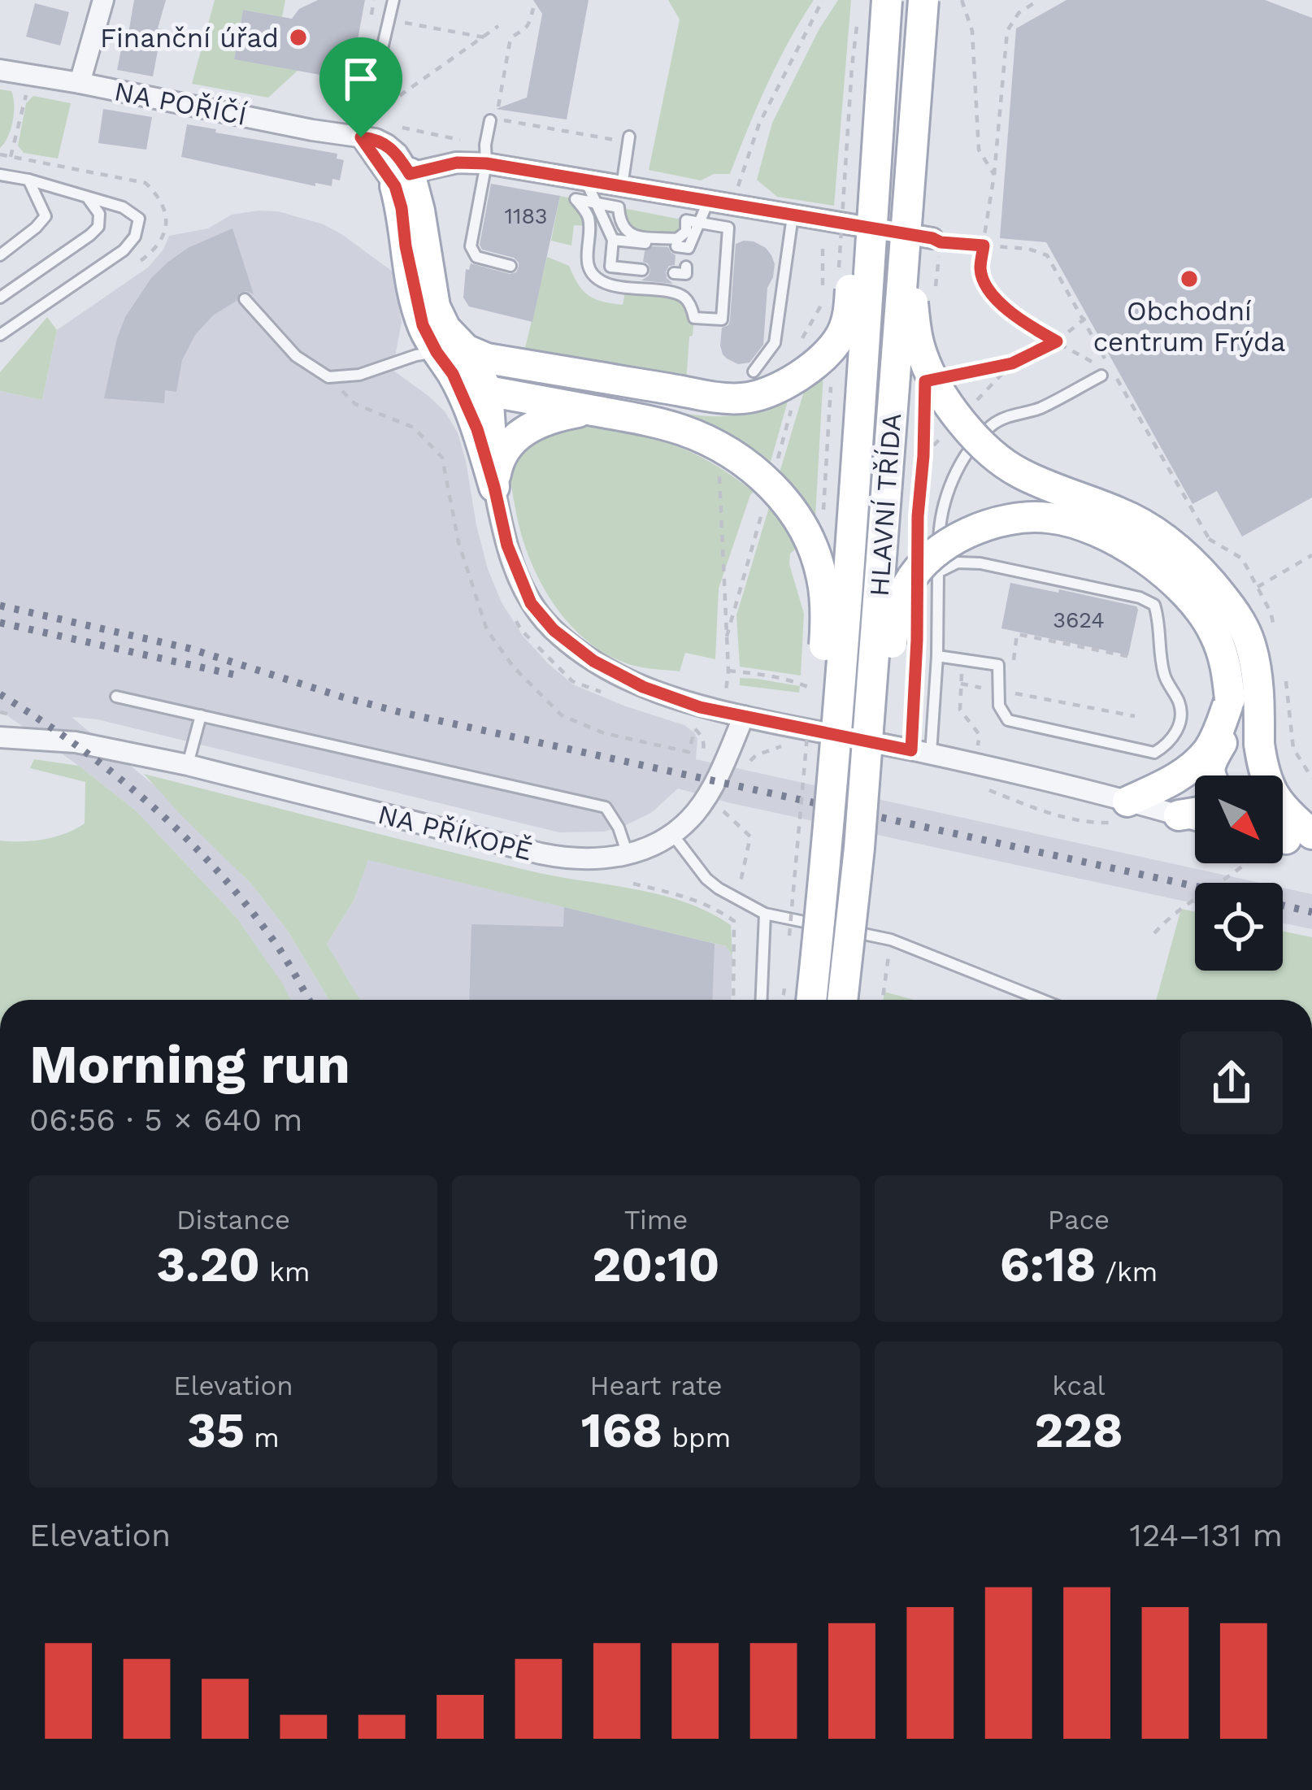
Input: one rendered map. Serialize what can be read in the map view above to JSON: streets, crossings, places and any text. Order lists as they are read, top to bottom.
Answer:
{
  "streets": {
    "main road": ["HLAVNÍ TŘÍDA"],
    "street": ["NA POŘÍČÍ", "NA PŘÍKOPĚ"]
  },
  "places": ["Finanční úřad", "Obchodní centrum Frýda"],
  "house_numbers": ["1183", "3624"],
  "north": "bottom right",
  "page": {
    "heading": ["Morning run", "06:56 · 5 × 640 m"],
    "stats": [
      ["Distance", "3.20 km"],
      ["Time", "20:10"],
      ["Pace", "6:18 /km"],
      ["Elevation", "35 m"],
      ["Heart rate", "168 bpm"],
      ["kcal", "228"]
    ],
    "chart": ["Elevation", "124–131 m"]
  }
}
